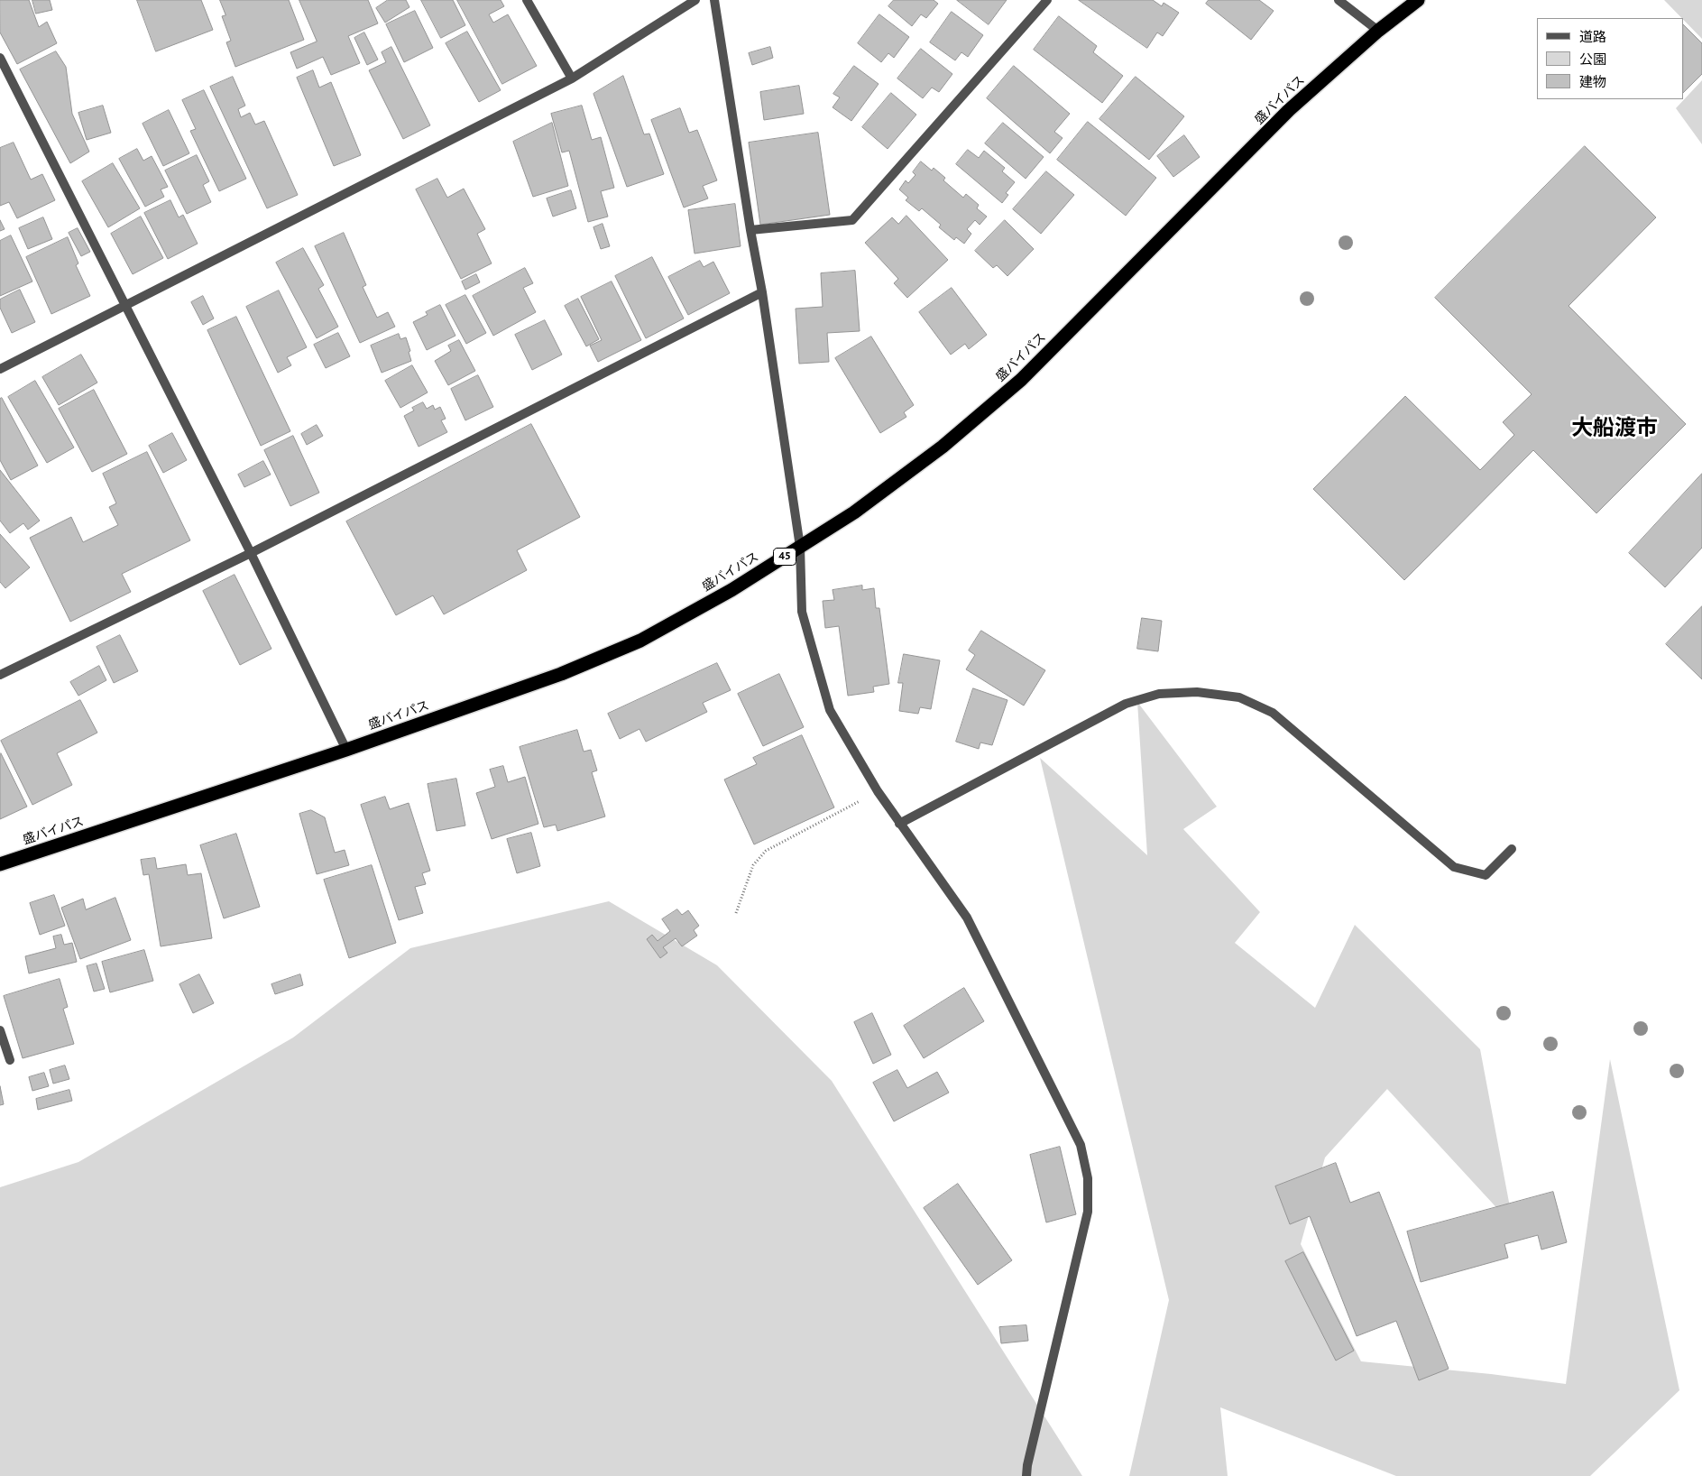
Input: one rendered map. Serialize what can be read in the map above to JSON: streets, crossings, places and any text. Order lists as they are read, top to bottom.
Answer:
{
  "streets": {
    "highway": ["盛バイパス", "45"]
  },
  "districts": ["大船渡市"],
  "legend": ["道路", "公園", "建物"]
}
